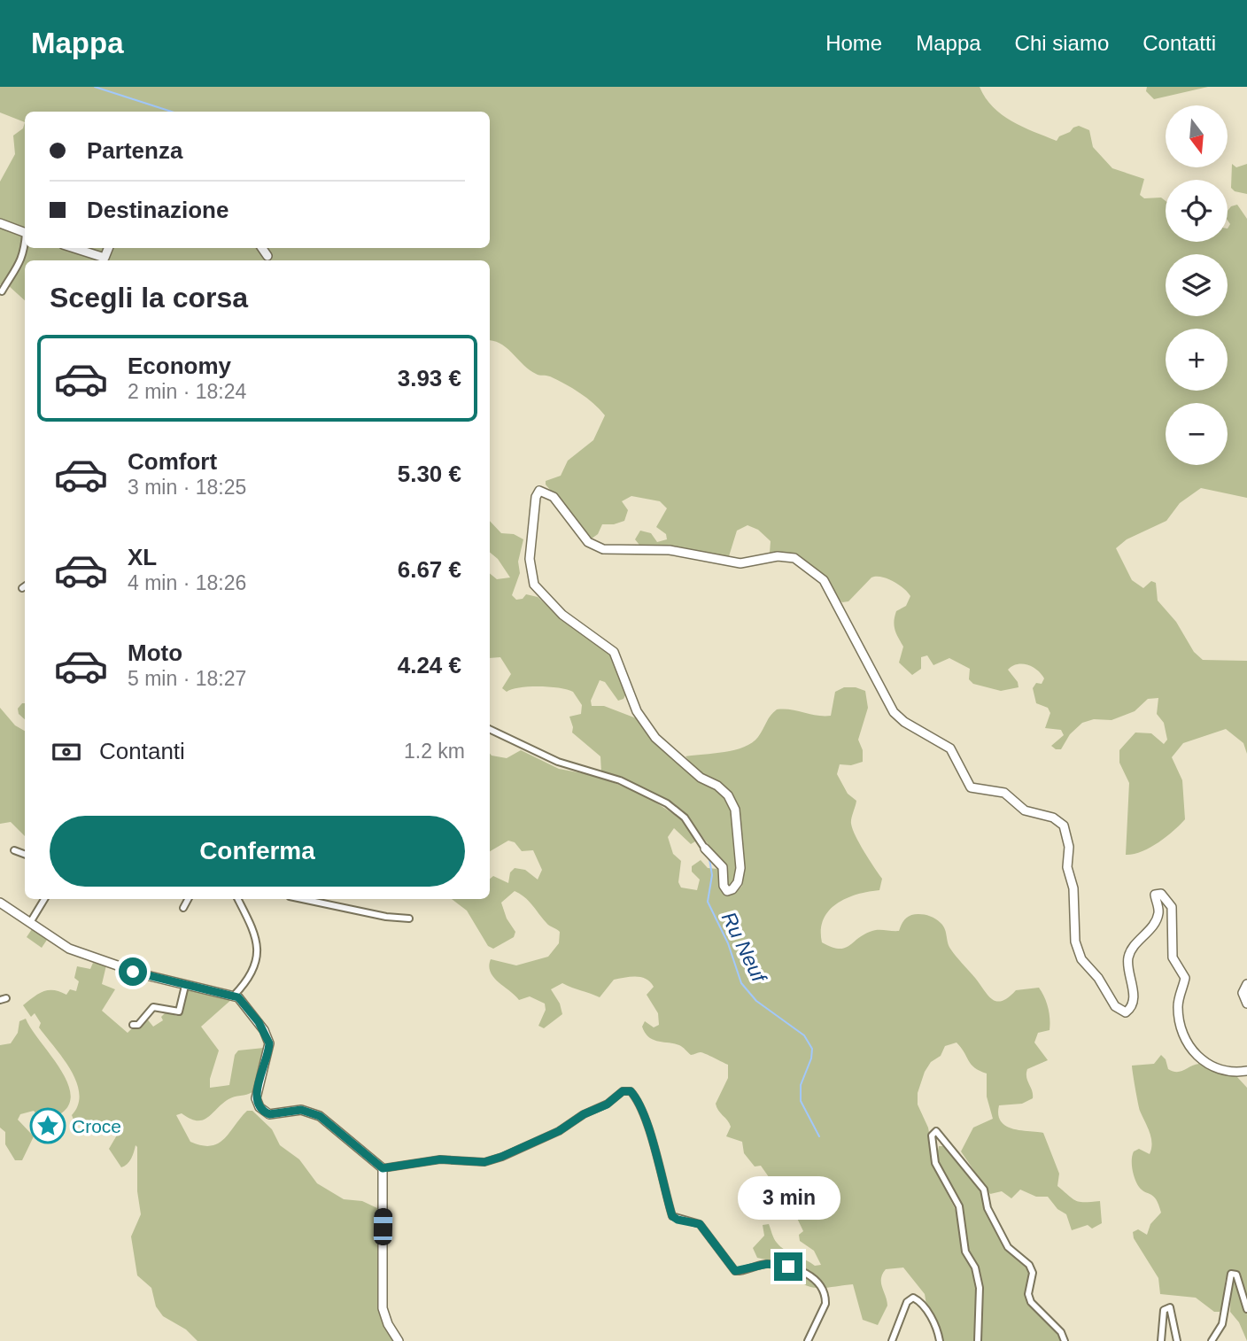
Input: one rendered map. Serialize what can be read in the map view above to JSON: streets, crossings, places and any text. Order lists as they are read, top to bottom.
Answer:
{
  "water": ["Ru Neuf"],
  "places": {
    "place": ["Croce"]
  },
  "north": "bottom",
  "page": {
    "header": "Mappa",
    "nav": [
      "Home",
      "Mappa",
      "Chi siamo",
      "Contatti"
    ],
    "map_buttons": ["+", "−"],
    "banner": ["Partenza", "Destinazione"],
    "heading": "Scegli la corsa",
    "list": [
      {
        "name": "Economy",
        "note": "2 min · 18:24",
        "value": "3.93 €"
      },
      {
        "name": "Comfort",
        "note": "3 min · 18:25",
        "value": "5.30 €"
      },
      {
        "name": "XL",
        "note": "4 min · 18:26",
        "value": "6.67 €"
      },
      {
        "name": "Moto",
        "note": "5 min · 18:27",
        "value": "4.24 €"
      }
    ],
    "pay": ["Contanti", "1.2 km"],
    "buttons": "Conferma",
    "bubble": "3 min"
  }
}
